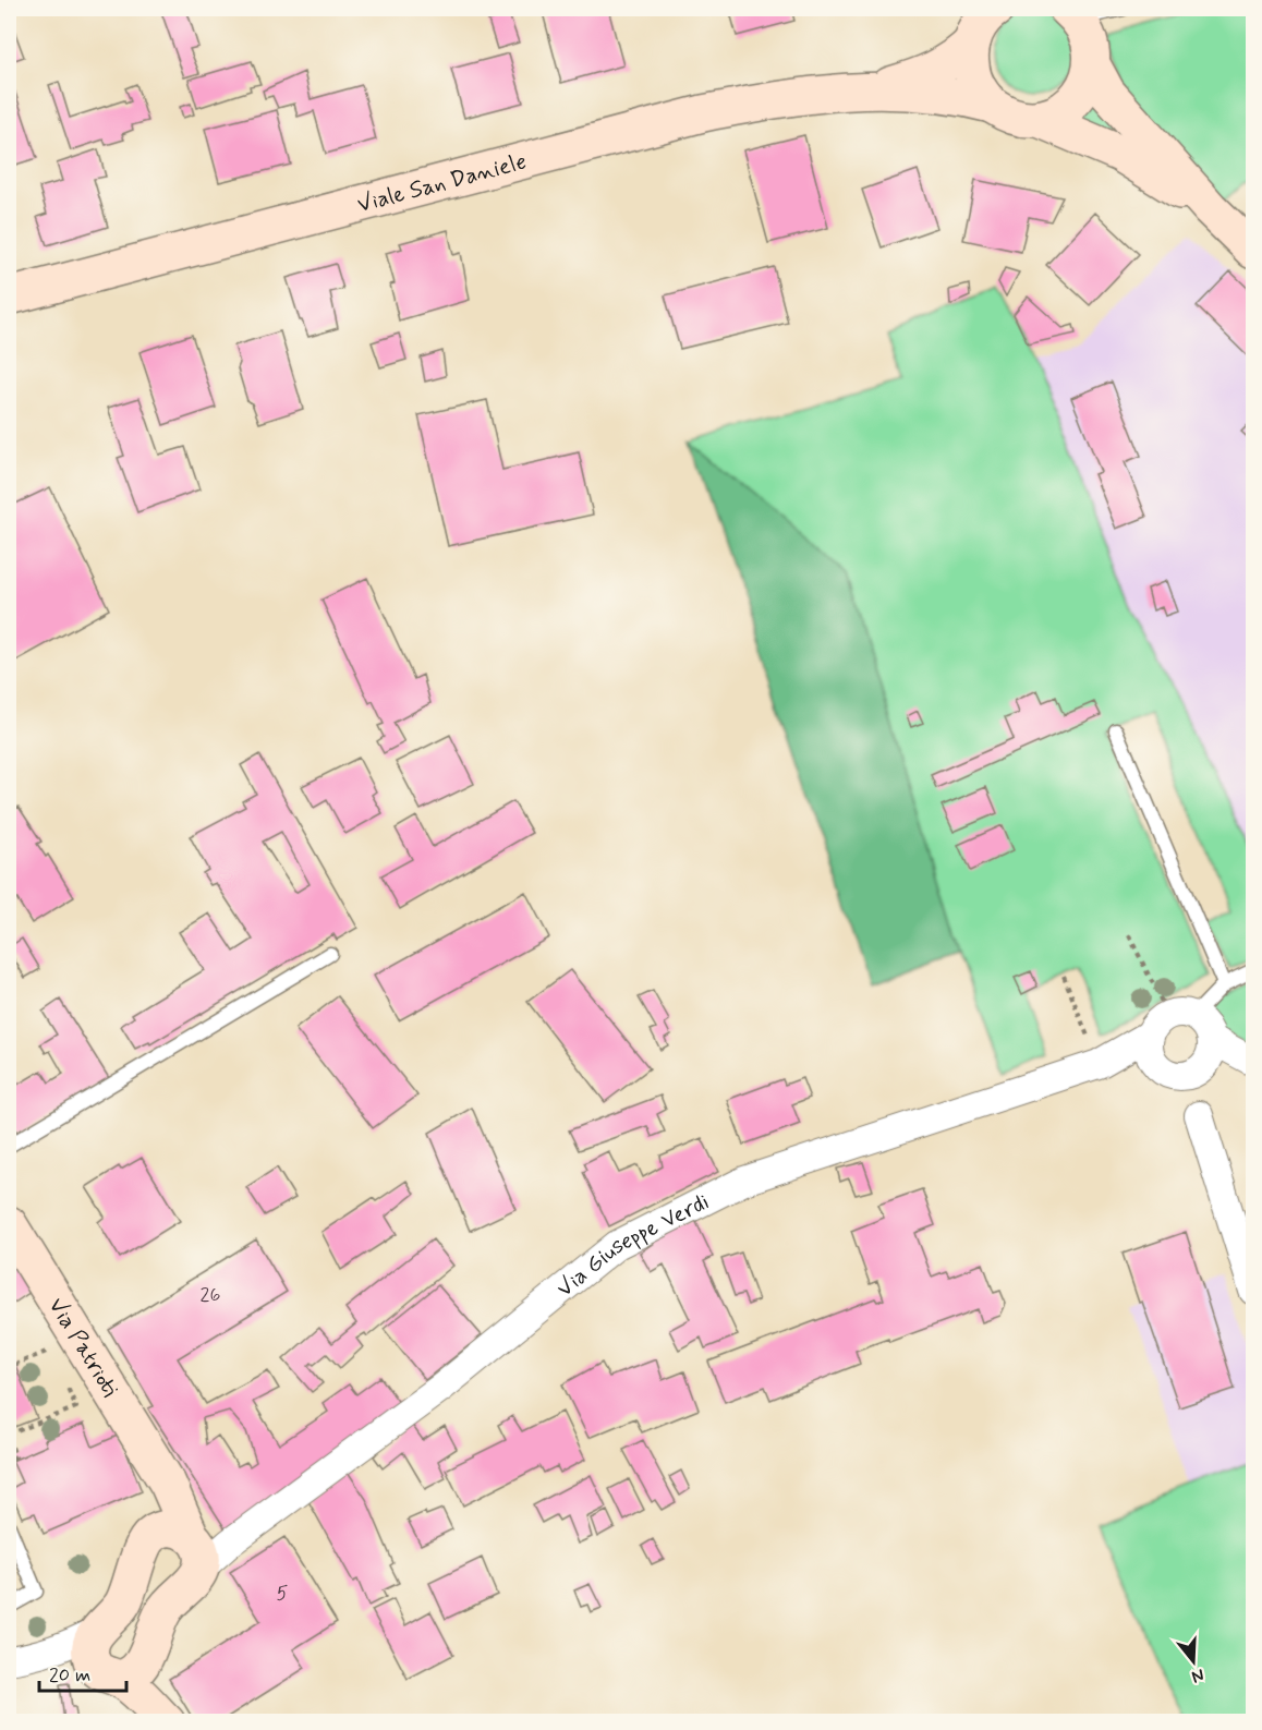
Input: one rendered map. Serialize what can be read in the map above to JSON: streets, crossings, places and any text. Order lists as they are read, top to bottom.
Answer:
{
  "streets": {
    "street": ["Viale San Daniele", "Via Giuseppe Verdi", "Via Patrioti"]
  },
  "crossings": [
    ["Via Giuseppe Verdi", "Via Patrioti"]
  ],
  "house_numbers": ["26", "5"],
  "scale_bar": "20 m",
  "north": "bottom"
}
